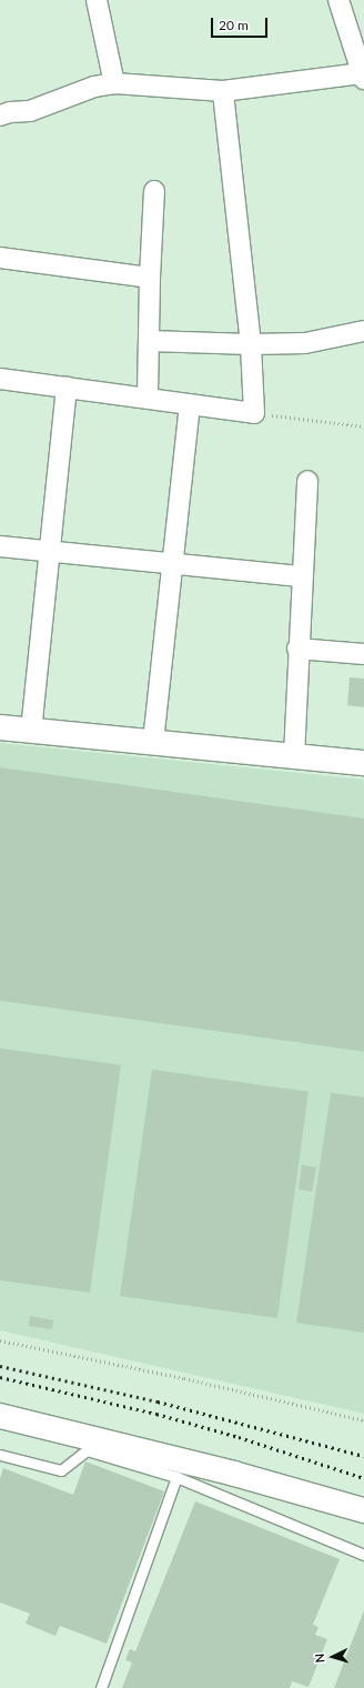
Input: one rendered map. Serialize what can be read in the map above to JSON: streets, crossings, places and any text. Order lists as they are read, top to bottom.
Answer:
{
  "scale_bar": "20 m",
  "north": "left"
}
